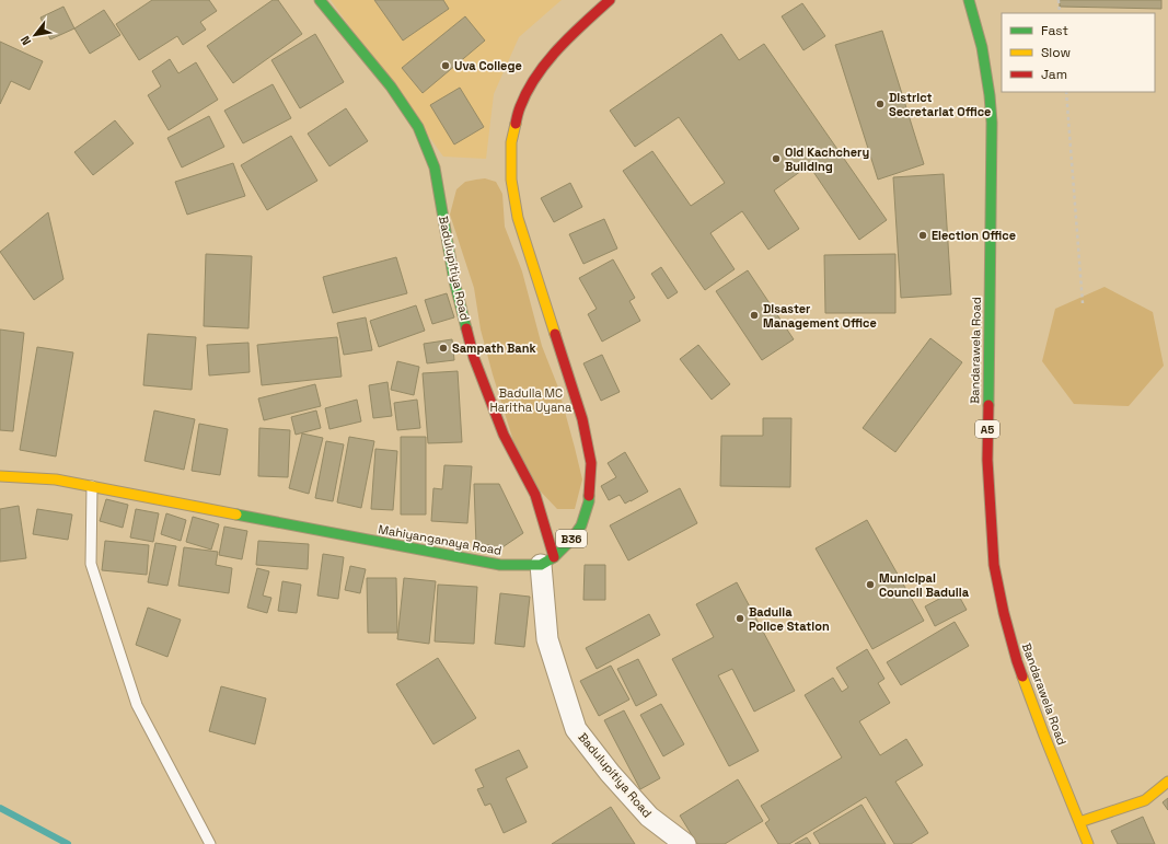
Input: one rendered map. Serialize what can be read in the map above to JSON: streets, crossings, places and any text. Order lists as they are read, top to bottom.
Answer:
{
  "streets": {
    "main road": [
      "Badulupitiya Road",
      "Bandarawela Road",
      "A5",
      "B36",
      "Mahiyanganaya Road"
    ]
  },
  "crossings": [
    ["Badulupitiya Road", "B36"],
    ["Badulupitiya Road", "Mahiyanganaya Road"],
    ["B36", "Mahiyanganaya Road"]
  ],
  "parks": ["Badulla MC Haritha Uyana"],
  "places": [
    "Uva College",
    "District Secretariat Office",
    "Old Kachchery Building",
    "Election Office",
    "Disaster Management Office",
    "Sampath Bank",
    "Municipal Council Badulla",
    "Badulla Police Station"
  ],
  "legend": ["Fast", "Slow", "Jam"],
  "north": "bottom left"
}
